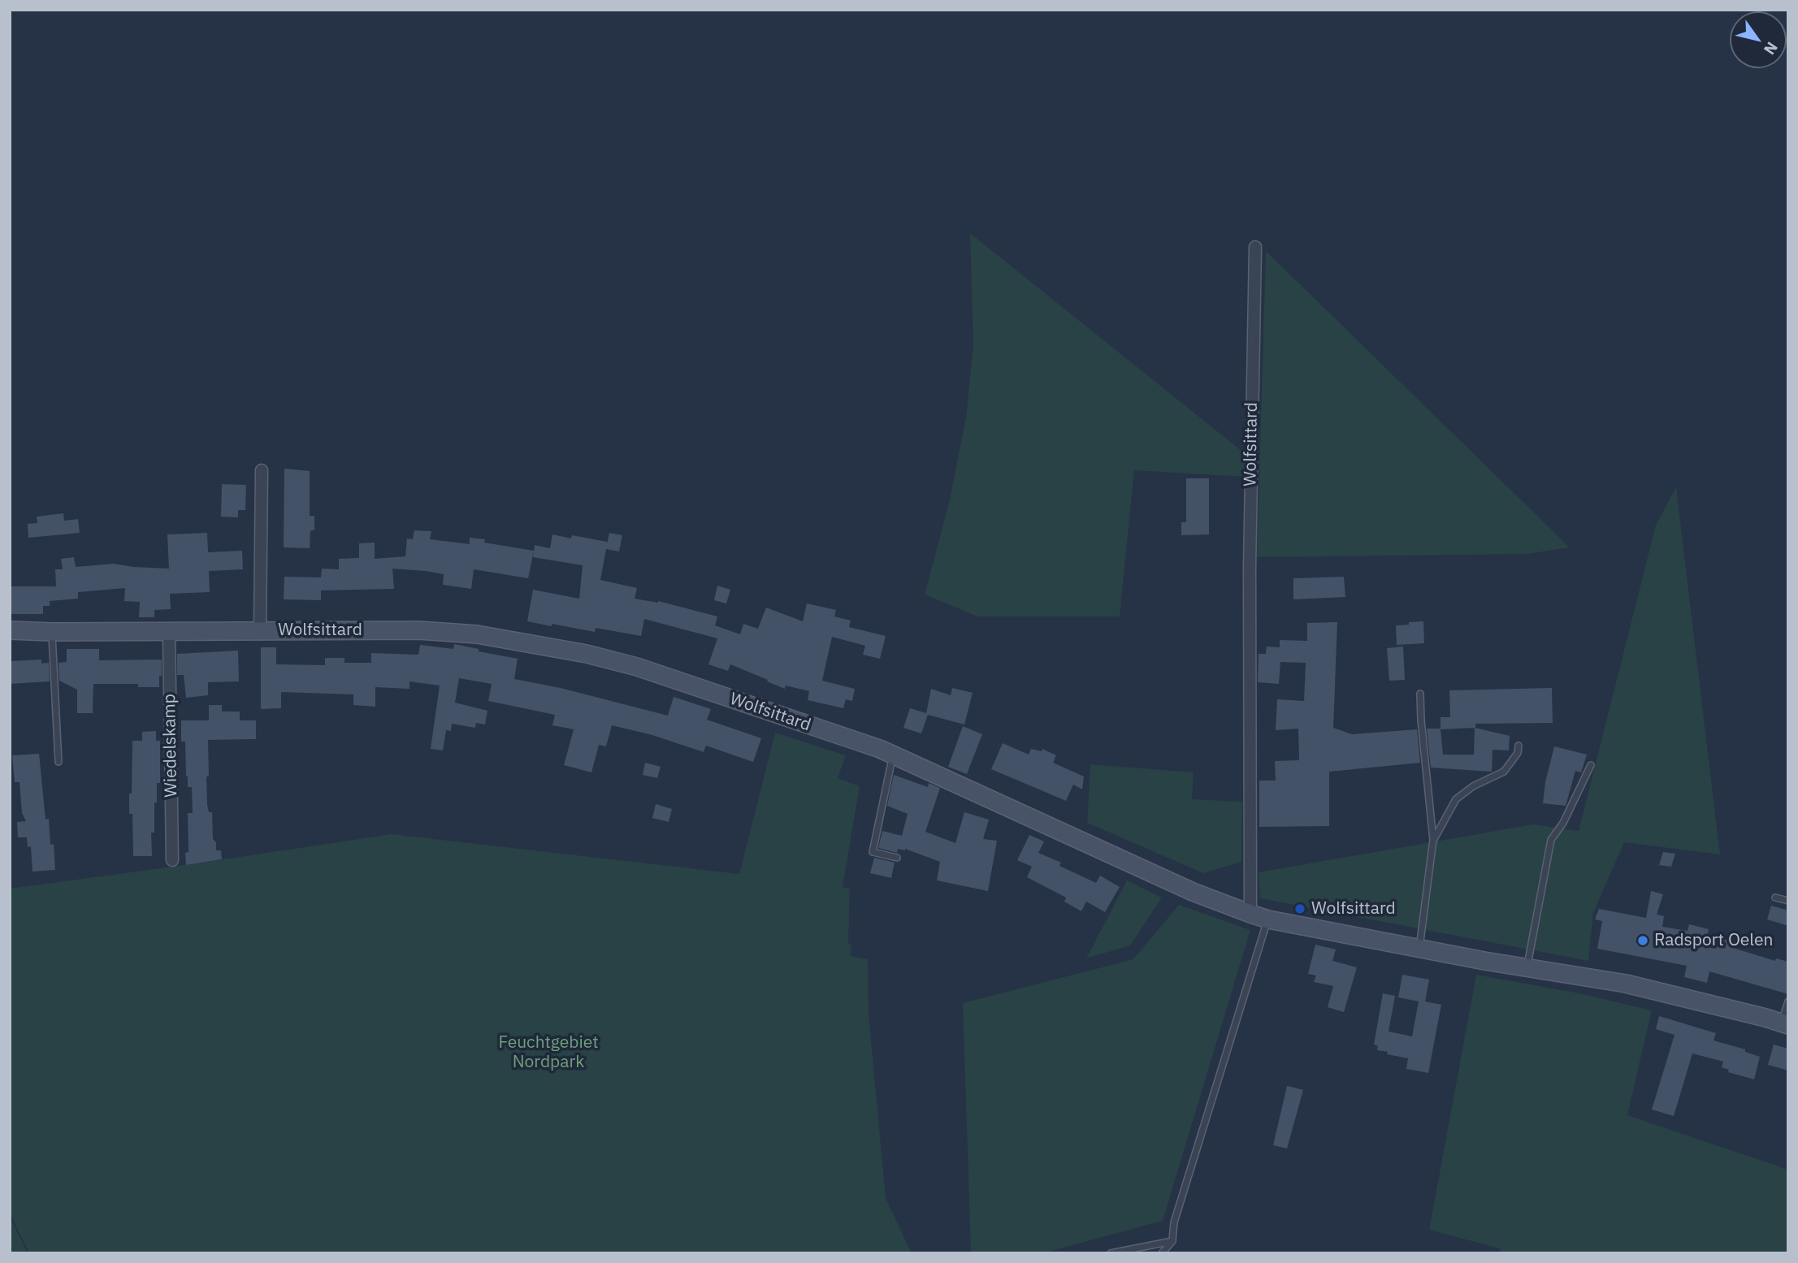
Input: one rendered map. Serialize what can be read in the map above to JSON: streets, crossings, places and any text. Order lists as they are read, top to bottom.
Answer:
{
  "streets": {
    "street": ["Wolfsittard", "Wiedelskamp"]
  },
  "crossings": [
    ["Wolfsittard", "Wiedelskamp"]
  ],
  "parks": ["Feuchtgebiet Nordpark"],
  "places": ["Wolfsittard", "Radsport Oelen"],
  "north": "bottom right"
}
